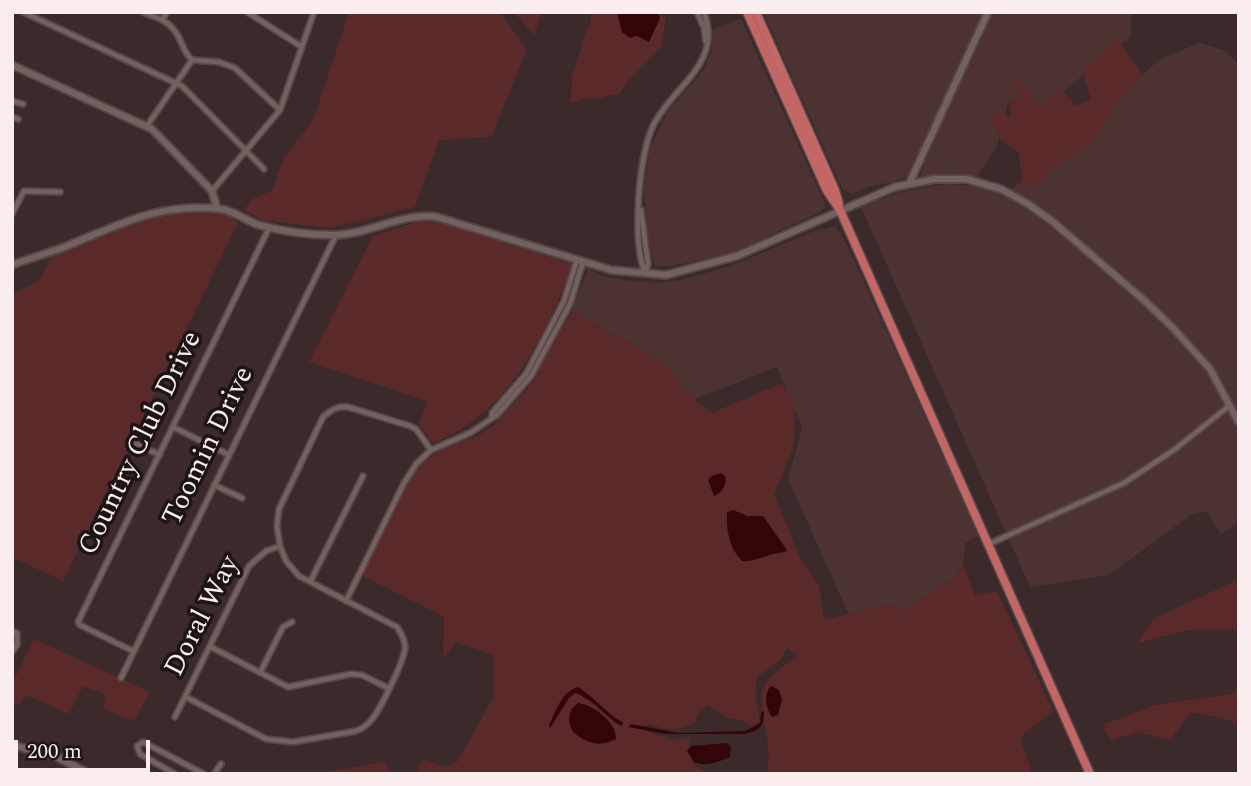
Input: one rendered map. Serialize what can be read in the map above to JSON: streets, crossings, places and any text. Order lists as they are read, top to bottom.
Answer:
{
  "streets": {
    "street": ["Country Club Drive", "Toomin Drive", "Doral Way"]
  },
  "crossings": [
    ["Country Club Drive", "Toomin Drive"]
  ],
  "scale_bar": "200 m"
}
